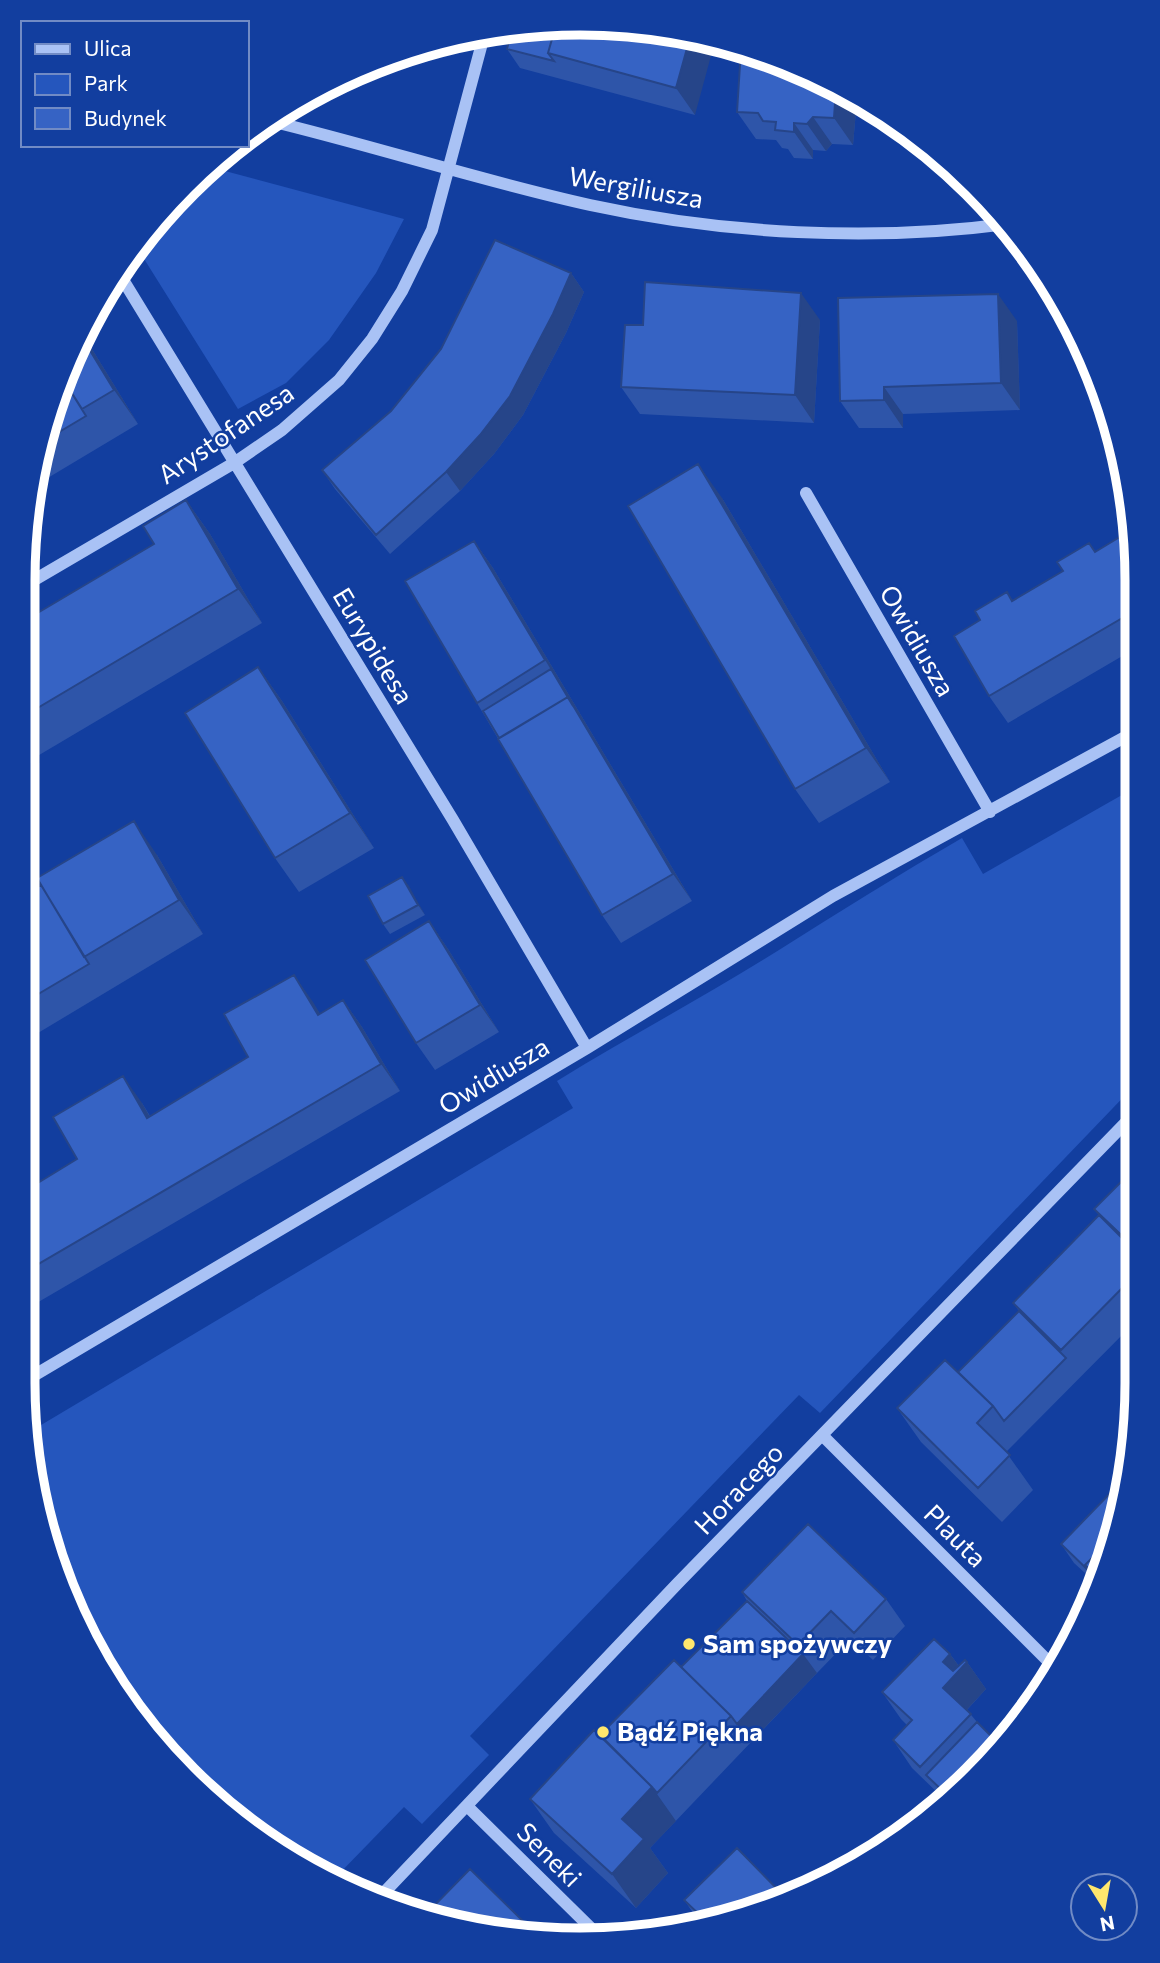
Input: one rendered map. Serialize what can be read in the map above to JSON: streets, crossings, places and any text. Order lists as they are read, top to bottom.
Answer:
{
  "streets": {
    "street": [
      "Wergiliusza",
      "Arystofanesa",
      "Owidiusza",
      "Eurypidesa",
      "Horacego",
      "Plauta",
      "Seneki"
    ]
  },
  "crossings": [
    ["Wergiliusza", "Arystofanesa"],
    ["Arystofanesa", "Eurypidesa"],
    ["Owidiusza", "Eurypidesa"],
    ["Horacego", "Plauta"],
    ["Horacego", "Seneki"]
  ],
  "places": ["Sam spożywczy", "Bądź Piękna"],
  "legend": ["Ulica", "Park", "Budynek"],
  "north": "bottom"
}
